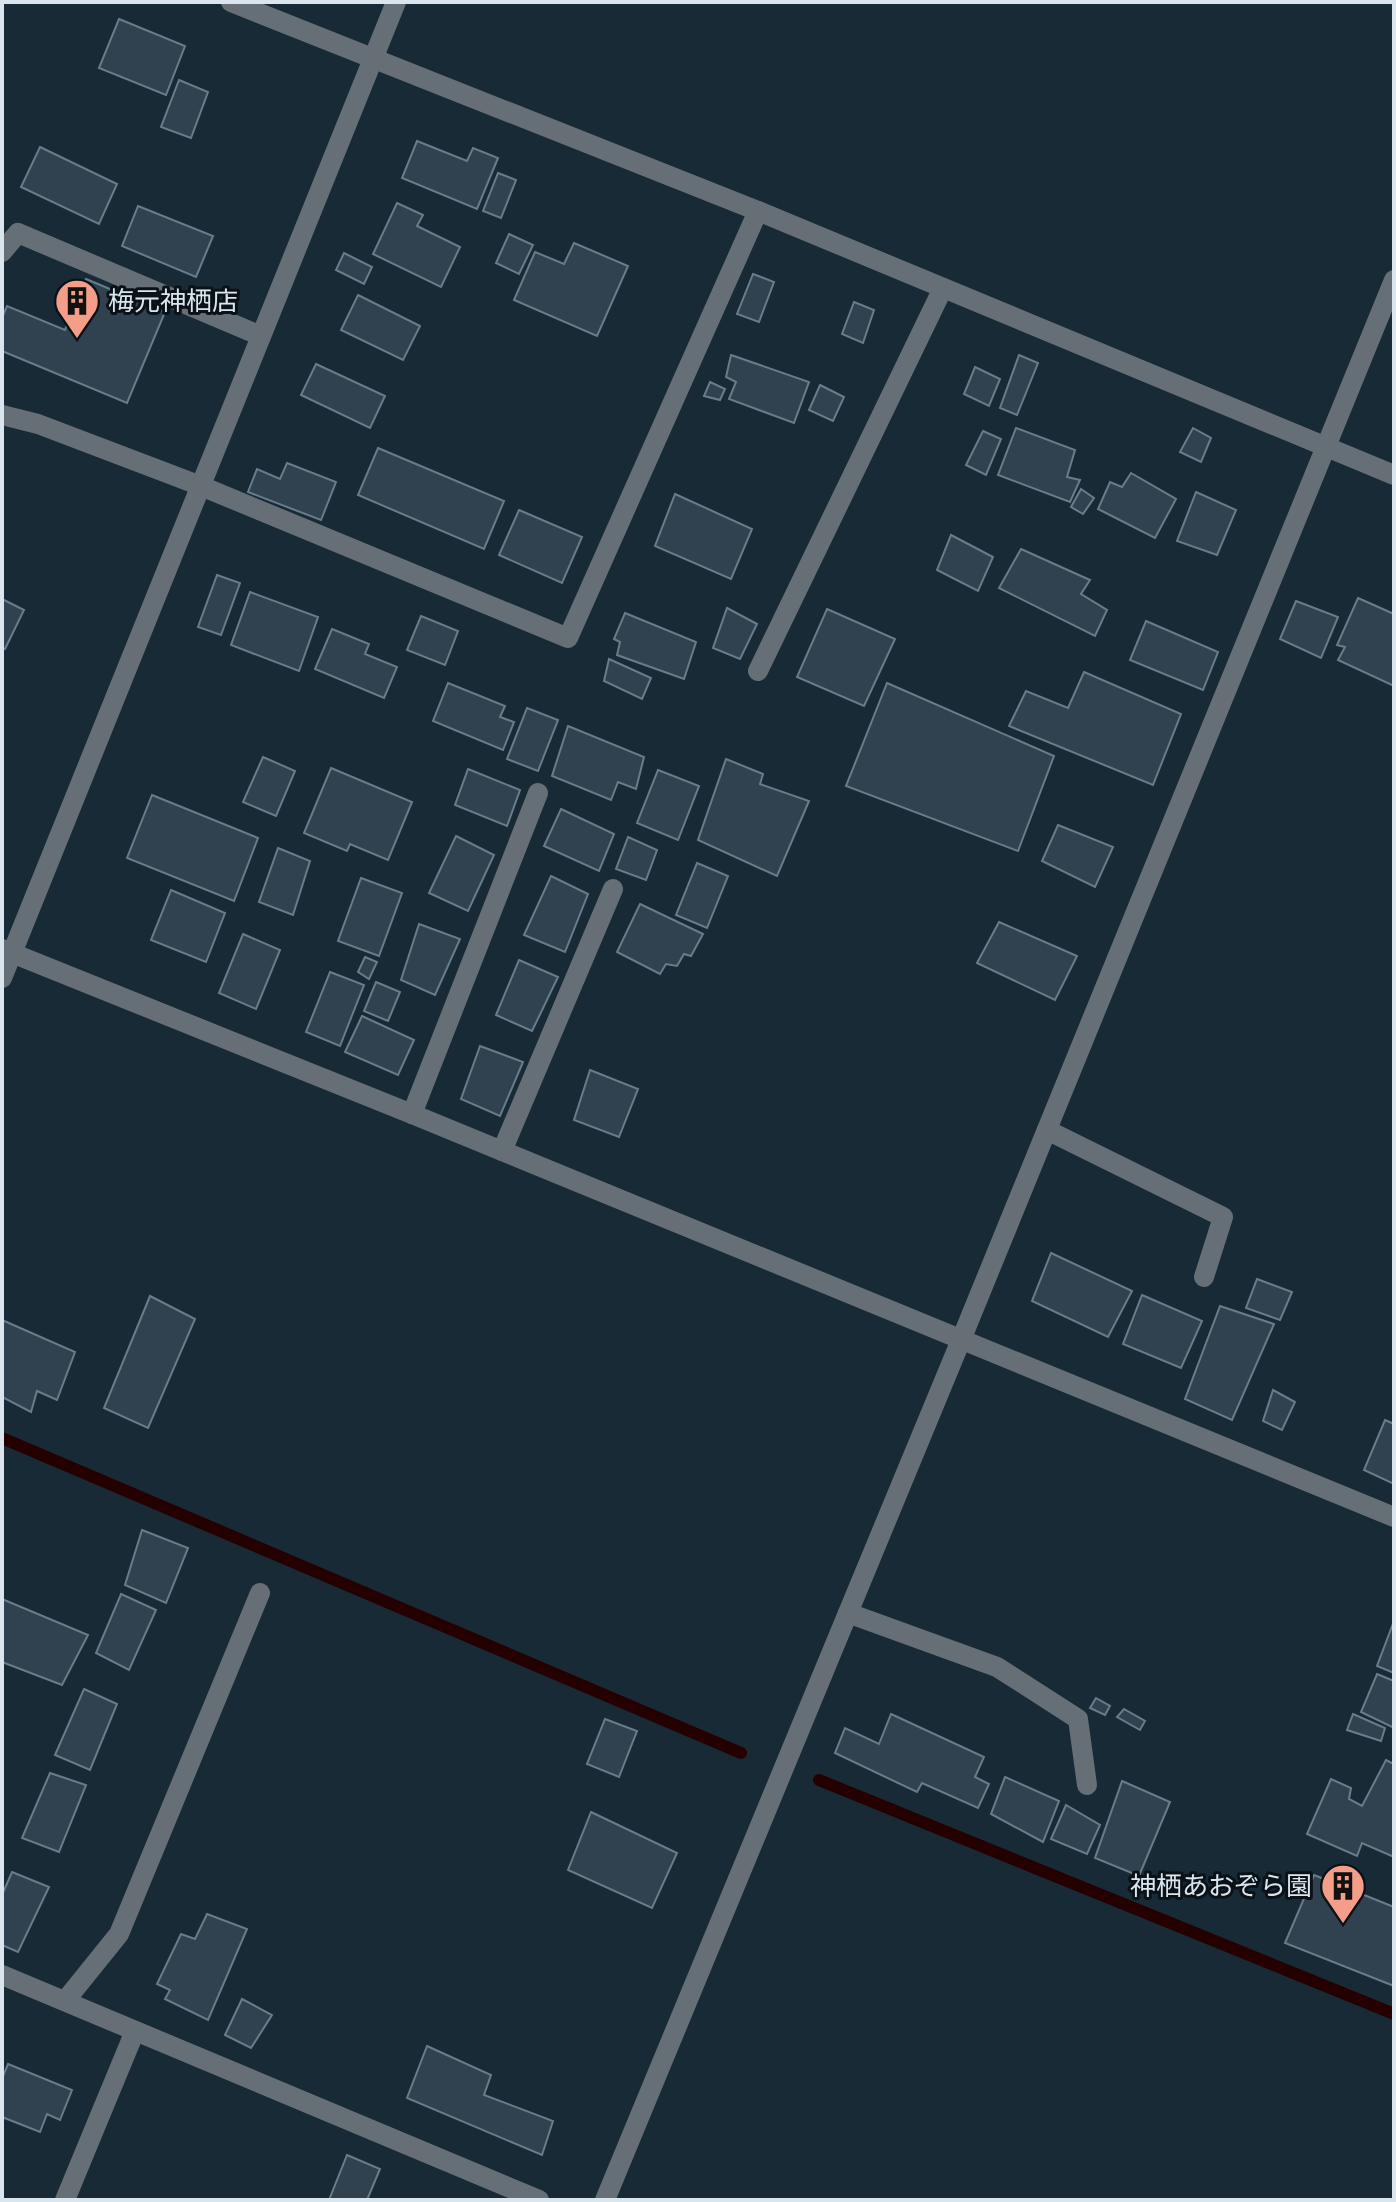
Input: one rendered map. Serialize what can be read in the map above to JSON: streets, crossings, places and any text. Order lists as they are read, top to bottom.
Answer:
{
  "places": {
    "building": ["梅元神栖店", "神栖あおぞら園"]
  }
}
